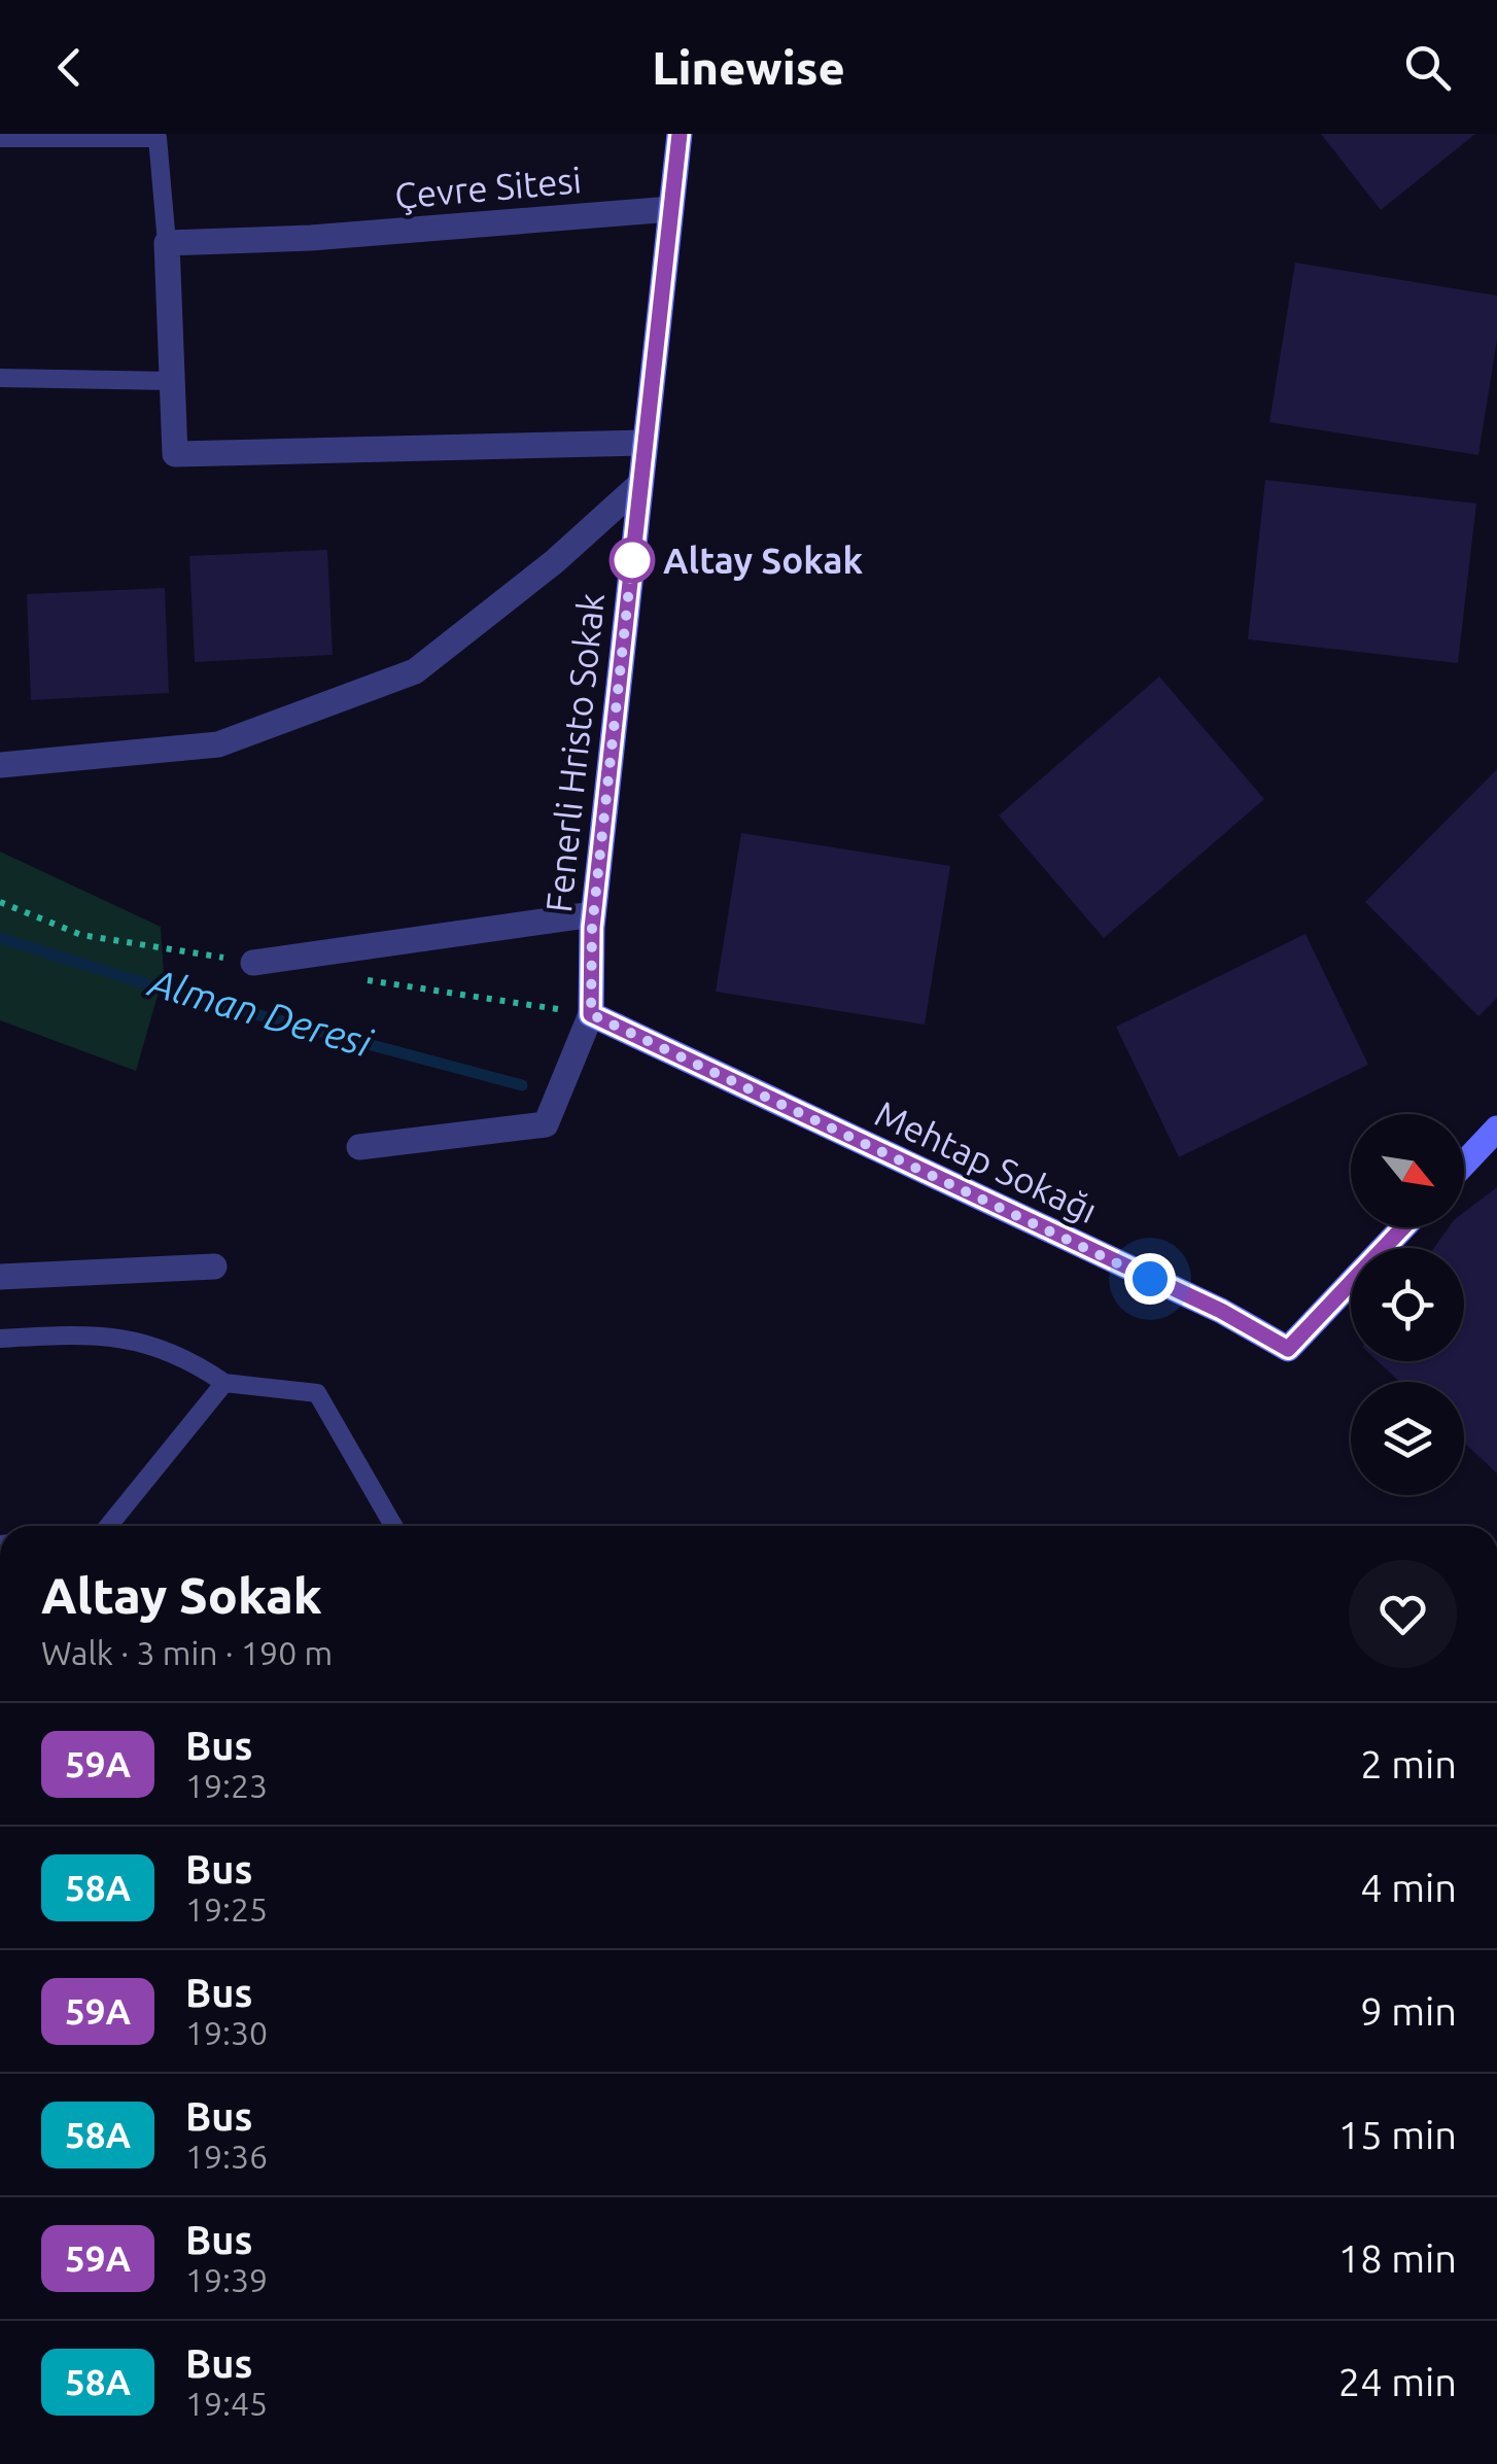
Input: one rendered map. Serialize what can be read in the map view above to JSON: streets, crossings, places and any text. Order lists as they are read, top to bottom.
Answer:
{
  "streets": {
    "street": ["Çevre Sitesi", "Fenerli Hristo Sokak", "Mehtap Sokağı"]
  },
  "crossings": [
    ["Çevre Sitesi", "Fenerli Hristo Sokak"],
    ["Fenerli Hristo Sokak", "Mehtap Sokağı"]
  ],
  "water": ["Alman Deresi"],
  "places": ["Altay Sokak"],
  "lines": ["bus line 59A"],
  "north": "bottom right",
  "page": {
    "header": "Linewise",
    "heading": ["Altay Sokak", "Walk · 3 min · 190 m"],
    "list": [
      {
        "mark": "59A",
        "name": "Bus",
        "note": "19:23",
        "value": "2 min"
      },
      {
        "mark": "58A",
        "name": "Bus",
        "note": "19:25",
        "value": "4 min"
      },
      {
        "mark": "59A",
        "name": "Bus",
        "note": "19:30",
        "value": "9 min"
      },
      {
        "mark": "58A",
        "name": "Bus",
        "note": "19:36",
        "value": "15 min"
      },
      {
        "mark": "59A",
        "name": "Bus",
        "note": "19:39",
        "value": "18 min"
      },
      {
        "mark": "58A",
        "name": "Bus",
        "note": "19:45",
        "value": "24 min"
      }
    ]
  }
}
